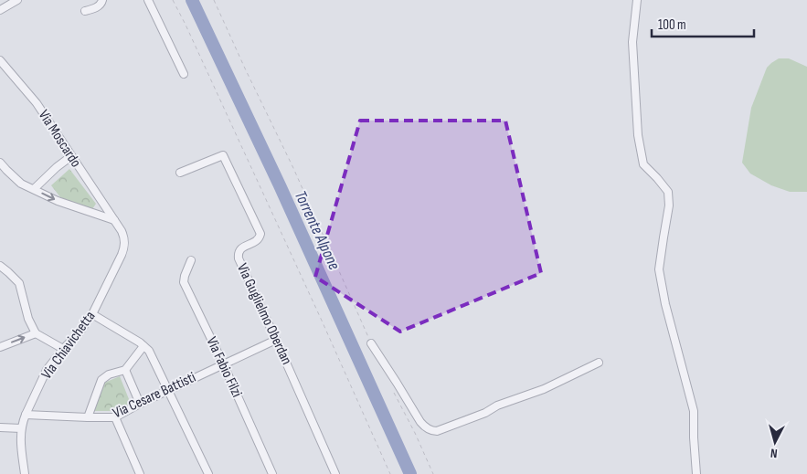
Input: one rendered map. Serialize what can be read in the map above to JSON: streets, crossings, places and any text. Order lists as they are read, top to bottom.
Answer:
{
  "streets": {
    "street": [
      "Via Moscardo",
      "Via Guglielmo Oberdan",
      "Via Chiavichetta",
      "Via Fabio Filzi",
      "Via Cesare Battisti"
    ]
  },
  "crossings": [
    ["Via Moscardo", "Via Chiavichetta"],
    ["Via Guglielmo Oberdan", "Via Cesare Battisti"],
    ["Via Chiavichetta", "Via Cesare Battisti"],
    ["Via Fabio Filzi", "Via Cesare Battisti"]
  ],
  "water": ["Torrente Alpone"],
  "scale_bar": "100 m",
  "north": "bottom"
}
